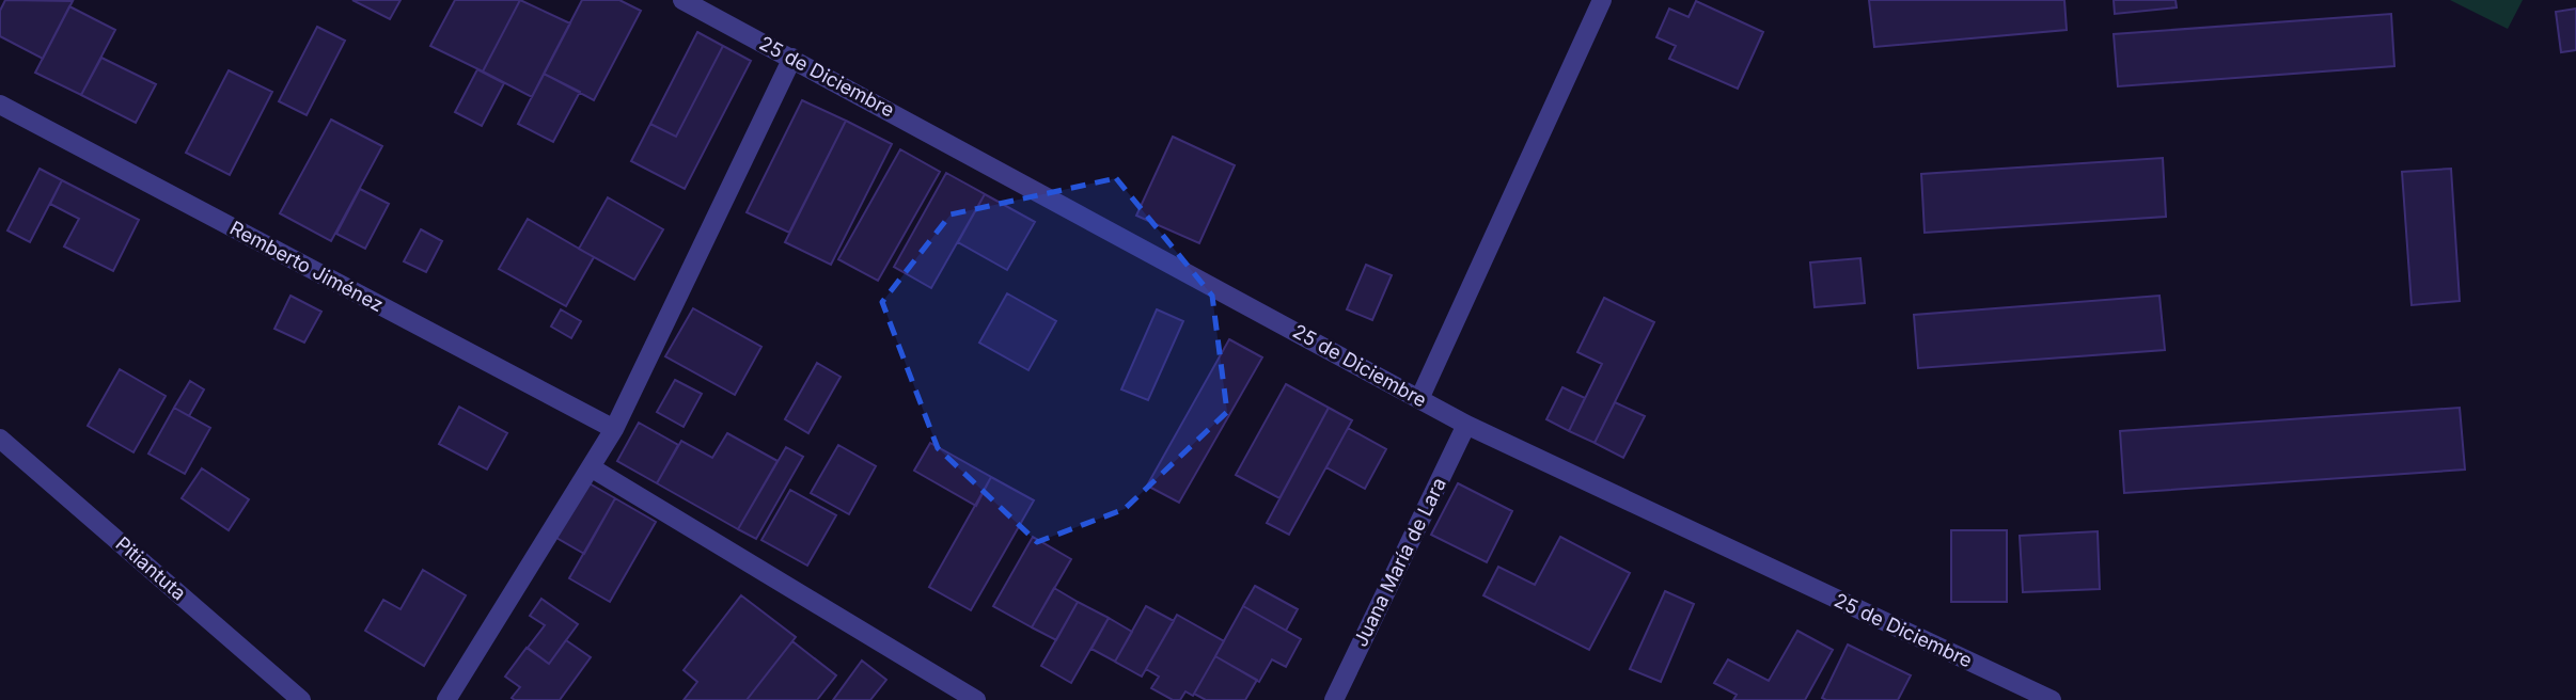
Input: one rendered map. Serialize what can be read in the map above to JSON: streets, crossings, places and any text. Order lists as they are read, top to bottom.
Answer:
{
  "streets": {
    "street": [
      "25 de Diciembre",
      "Remberto Jiménez",
      "Juana María de Lara",
      "Pitiantuta"
    ]
  },
  "crossings": [
    ["25 de Diciembre", "Juana María de Lara"]
  ]
}
